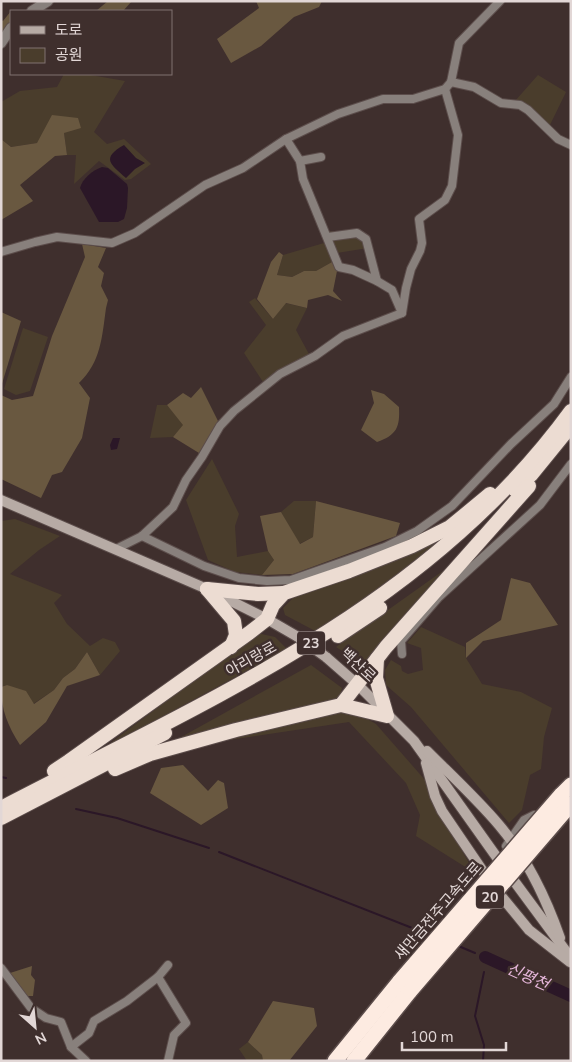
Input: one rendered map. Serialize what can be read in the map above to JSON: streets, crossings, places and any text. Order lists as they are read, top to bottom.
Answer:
{
  "streets": {
    "highway": [
      "23",
      "아리랑로",
      "20",
      "새만금전주고속도로"
    ],
    "main road": ["백산로"]
  },
  "water": ["신평천"],
  "legend": ["도로", "공원"],
  "scale_bar": "100 m",
  "north": "bottom right"
}
